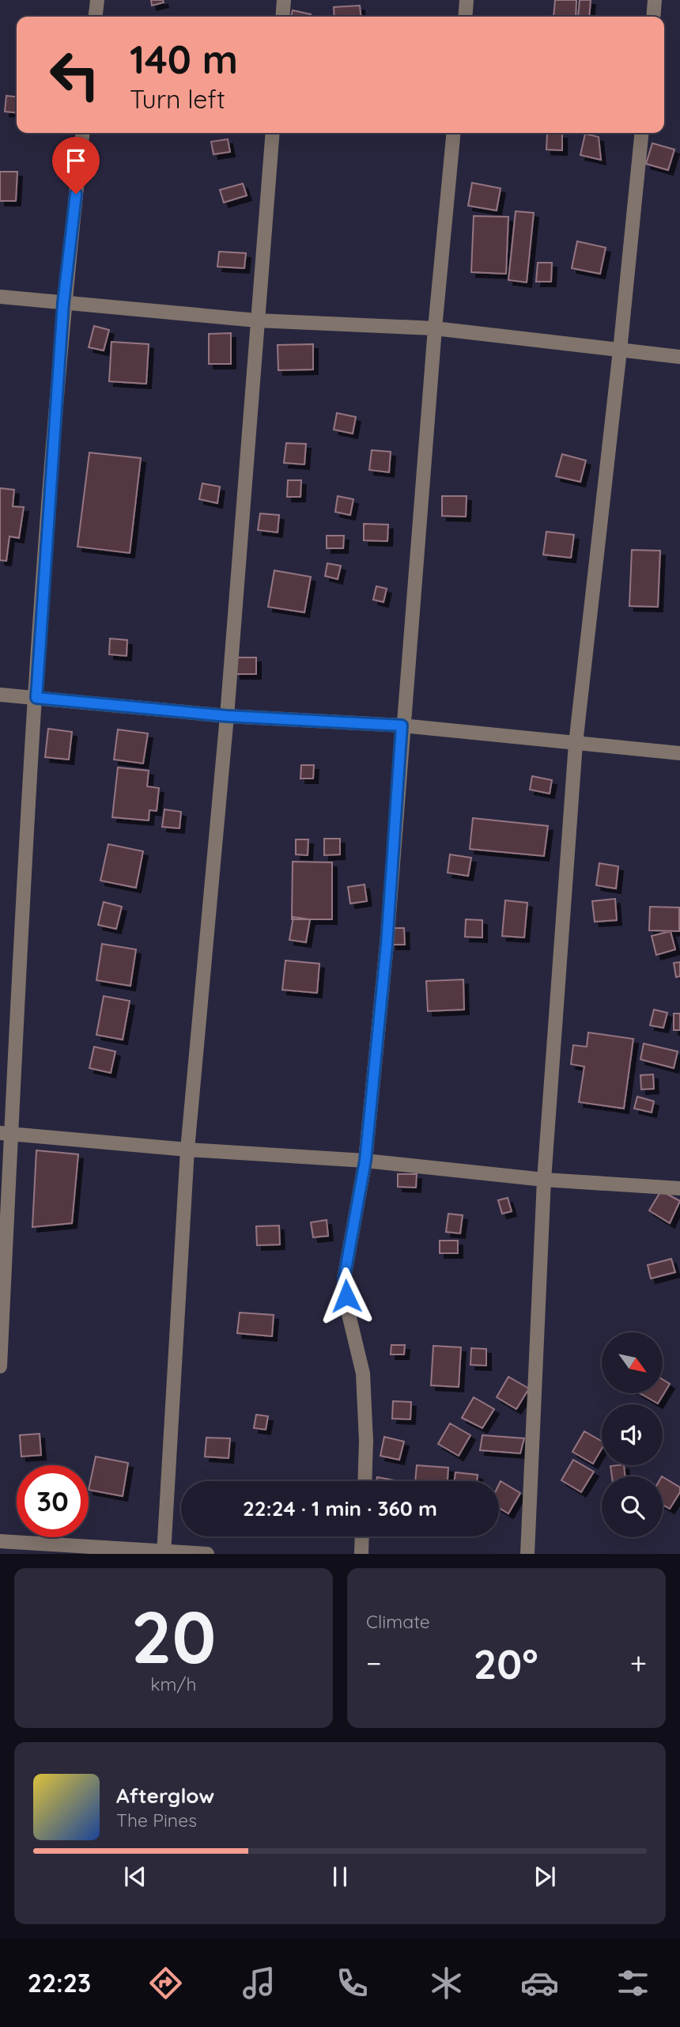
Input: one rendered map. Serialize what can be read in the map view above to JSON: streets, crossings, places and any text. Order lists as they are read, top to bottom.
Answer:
{
  "north": "bottom right",
  "page": {
    "turn": ["140 m", "Turn left"],
    "limit": "30",
    "trip": "22:24 · 1 min · 360 m",
    "tile": [
      ["20", "km/h"],
      "Climate"
    ],
    "heat": ["−", "20°", "+"],
    "song": ["Afterglow", "The Pines"],
    "tabs": "22:23"
  }
}
